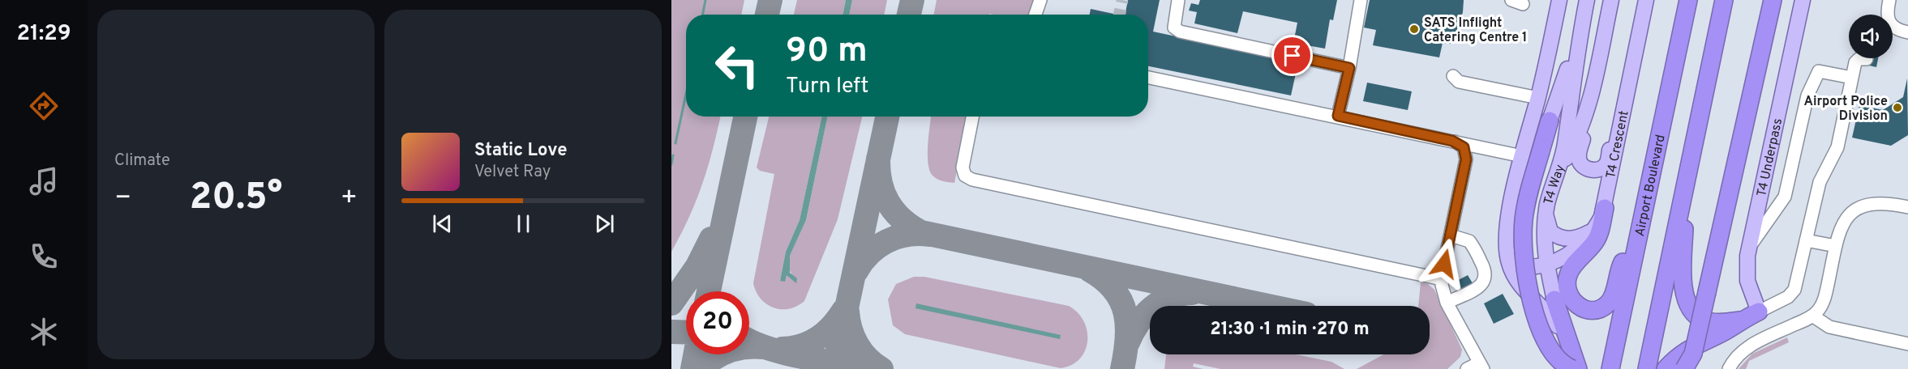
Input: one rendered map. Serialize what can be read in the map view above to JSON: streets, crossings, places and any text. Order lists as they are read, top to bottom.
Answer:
{
  "streets": {
    "highway": ["Airport Boulevard"],
    "main road": ["T4 Crescent", "T4 Underpass", "T4 Way"]
  },
  "crossings": [
    ["T4 Crescent", "T4 Way"]
  ],
  "places": ["SATS Inflight Catering Centre 1", "Airport Police Division"],
  "page": {
    "tabs": "21:29",
    "tile": "Climate",
    "turn": ["90 m", "Turn left"],
    "song": ["Static Love", "Velvet Ray"],
    "heat": ["−", "20.5°", "+"],
    "limit": "20",
    "trip": "21:30 · 1 min · 270 m"
  }
}
